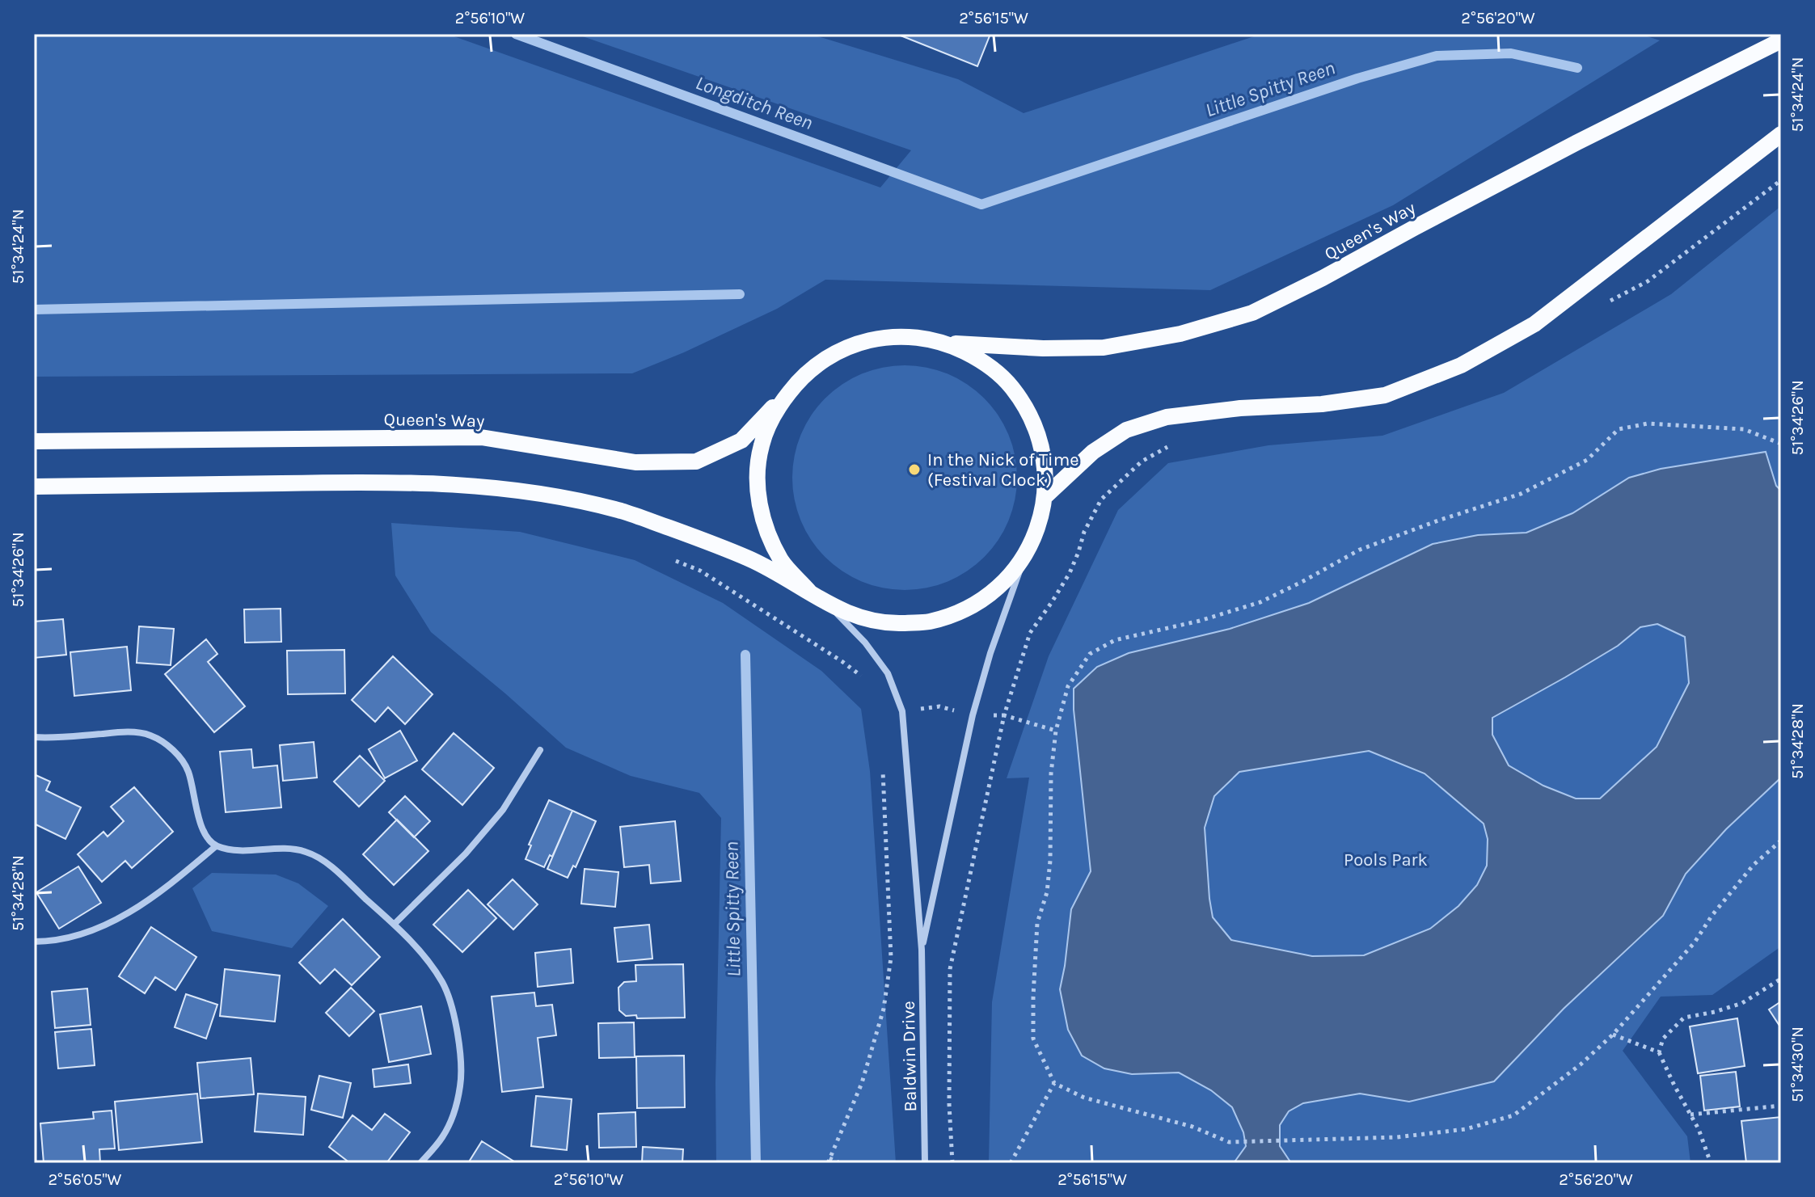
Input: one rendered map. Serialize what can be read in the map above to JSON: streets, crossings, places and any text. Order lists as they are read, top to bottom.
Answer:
{
  "streets": {
    "main road": ["Queen's Way"],
    "street": ["Baldwin Drive"]
  },
  "water": ["Little Spitty Reen", "Longditch Reen"],
  "parks": ["Pools Park"],
  "places": ["In the Nick of Time (Festival Clock)"],
  "coordinates": [
    "2°56'10\"W",
    "2°56'15\"W",
    "2°56'20\"W",
    "51°34'24\"N",
    "51°34'26\"N",
    "51°34'28\"N",
    "51°34'30\"N",
    "2°56'05\"W"
  ]
}
